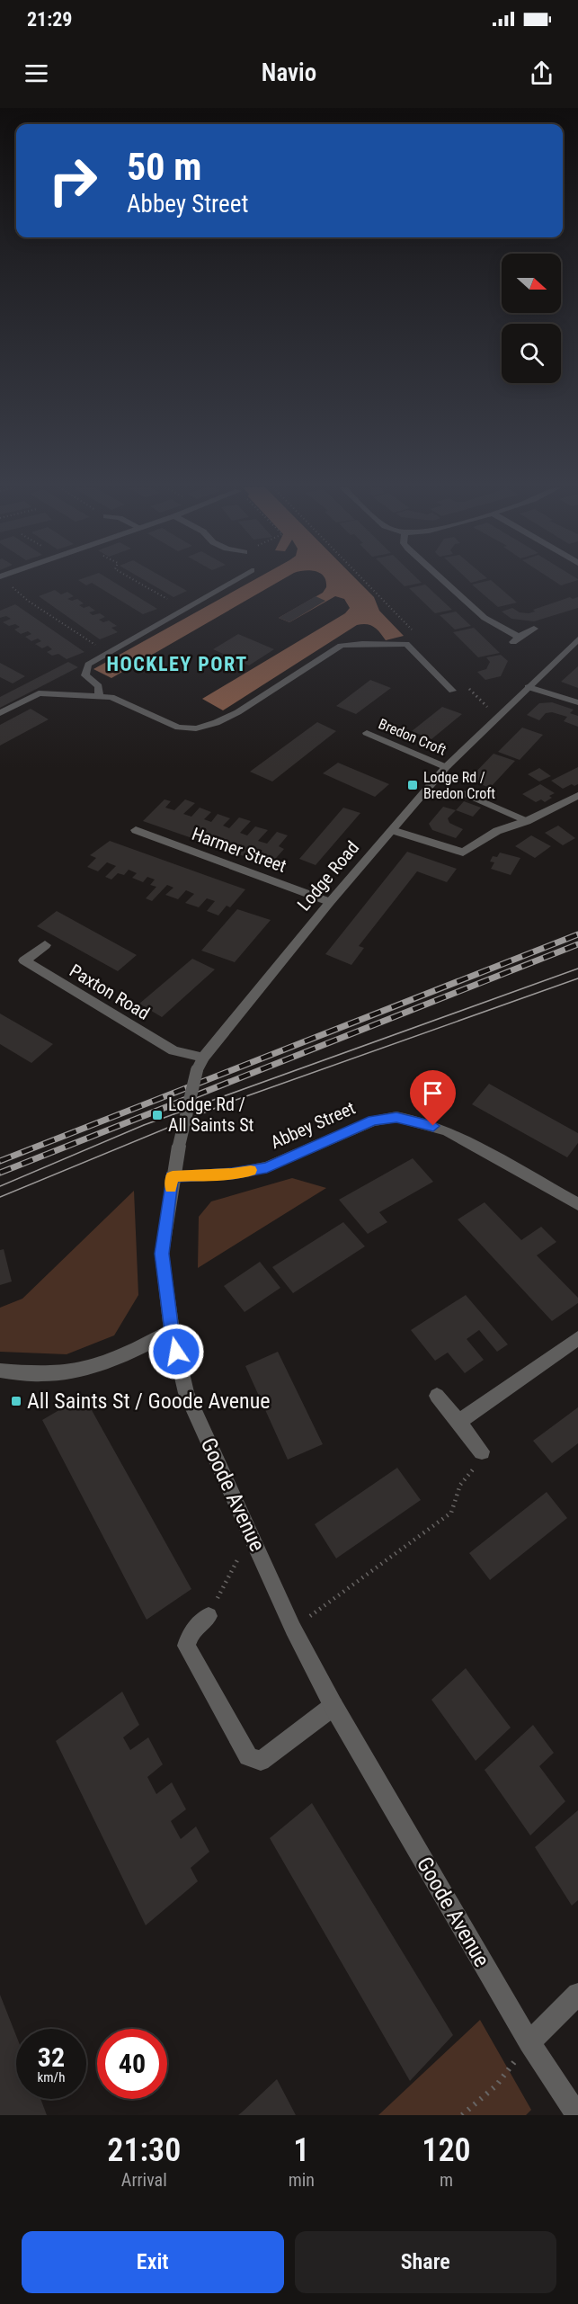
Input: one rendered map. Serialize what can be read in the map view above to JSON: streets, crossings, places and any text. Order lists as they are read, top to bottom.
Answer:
{
  "streets": {
    "street": [
      "Bredon Croft",
      "Harmer Street",
      "Lodge Road",
      "Paxton Road",
      "Abbey Street",
      "Goode Avenue"
    ]
  },
  "crossings": [
    ["Bredon Croft", "Lodge Road"],
    ["Harmer Street", "Lodge Road"],
    ["Lodge Road", "Paxton Road"],
    ["Lodge Road", "Abbey Street"],
    ["Lodge Road", "Goode Avenue"],
    ["Abbey Street", "Goode Avenue"]
  ],
  "districts": ["HOCKLEY PORT"],
  "places": {
    "transit": ["Lodge Rd / Bredon Croft", "Lodge Rd / All Saints St", "All Saints St / Goode Avenue"]
  },
  "north": "right",
  "page": {
    "status": "21:29",
    "header": "Navio",
    "turn": ["50 m", "Abbey Street"],
    "speed": "32 km/h",
    "limit": "40",
    "eta": [
      "21:30",
      "Arrival",
      "1",
      "min",
      "120",
      "m"
    ],
    "buttons": ["Exit", "Share"]
  }
}
